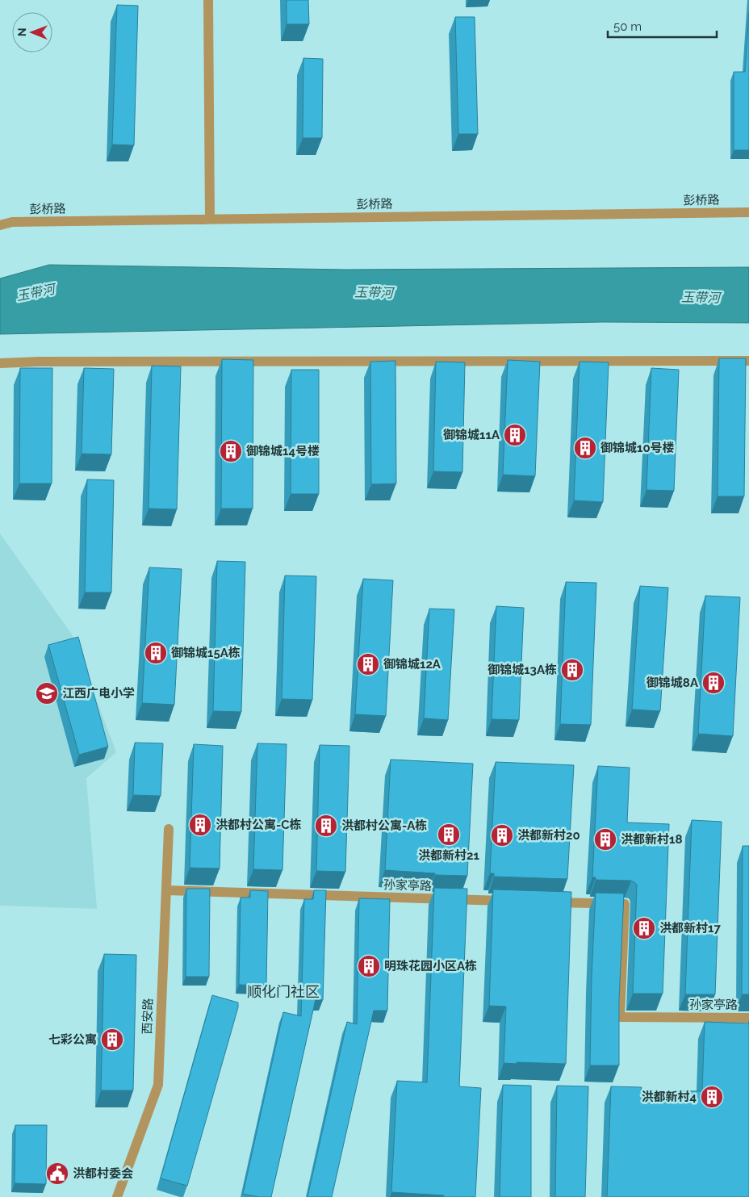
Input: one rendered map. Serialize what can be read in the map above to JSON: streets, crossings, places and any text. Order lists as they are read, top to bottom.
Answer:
{
  "streets": {
    "street": ["彭桥路", "孙家亭路", "西安路"]
  },
  "crossings": [
    ["孙家亭路", "西安路"]
  ],
  "districts": ["顺化门社区"],
  "water": ["玉带河"],
  "places": {
    "building": [
      "御锦城11A",
      "御锦城10号楼",
      "御锦城14号楼",
      "御锦城15A栋",
      "御锦城12A",
      "御锦城13A栋",
      "御锦城8A",
      "洪都村公寓-C栋",
      "洪都村公寓-A栋",
      "洪都新村21",
      "洪都新村20",
      "洪都新村18",
      "洪都新村17",
      "明珠花园小区A栋",
      "七彩公寓",
      "洪都新村4"
    ],
    "school or university": ["江西广电小学"],
    "public building": ["洪都村委会"]
  },
  "scale_bar": "50 m",
  "north": "left"
}
